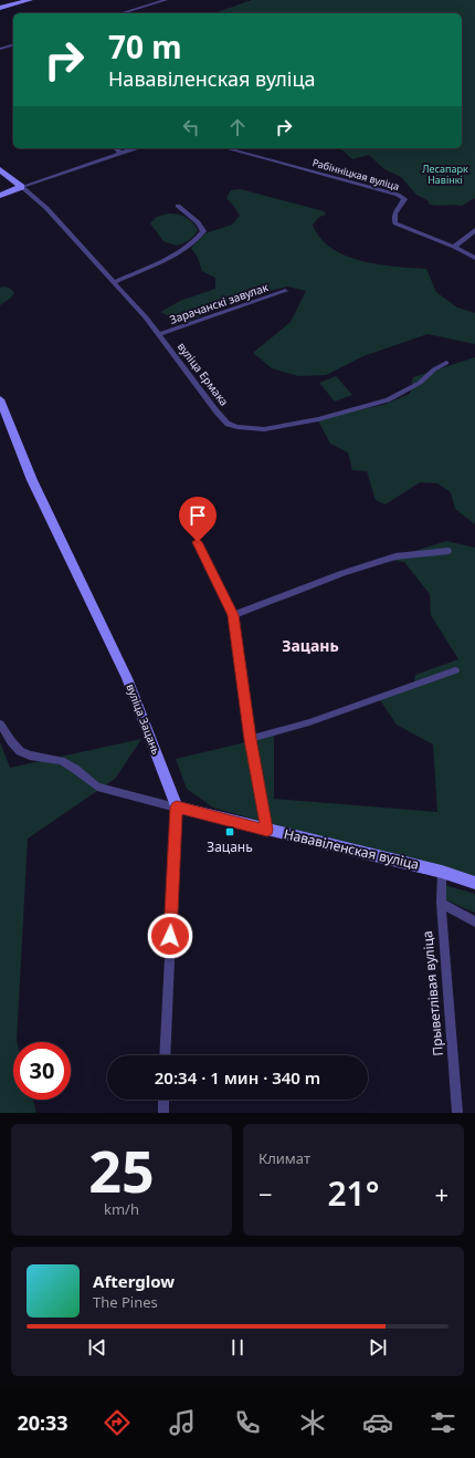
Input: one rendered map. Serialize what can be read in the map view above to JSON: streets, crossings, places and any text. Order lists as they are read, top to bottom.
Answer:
{
  "streets": {
    "street": [
      "Рабінніцкая вуліца",
      "Зарачанскі завулак",
      "вуліца Ермака",
      "вуліца Зацань",
      "Нававіленская вуліца",
      "Прыветлівая вуліца"
    ]
  },
  "crossings": [
    ["Зарачанскі завулак", "вуліца Ермака"],
    ["вуліца Зацань", "Нававіленская вуліца"],
    ["Нававіленская вуліца", "Прыветлівая вуліца"]
  ],
  "districts": ["Зацань"],
  "parks": ["Лесапарк Навінкі"],
  "places": {
    "transit": ["Зацань"]
  },
  "page": {
    "turn": ["70 m", "Нававіленская вуліца"],
    "limit": "30",
    "trip": "20:34 · 1 мин · 340 m",
    "tile": [
      ["25", "km/h"],
      "Климат"
    ],
    "heat": ["−", "21°", "+"],
    "song": ["Afterglow", "The Pines"],
    "tabs": "20:33"
  }
}
